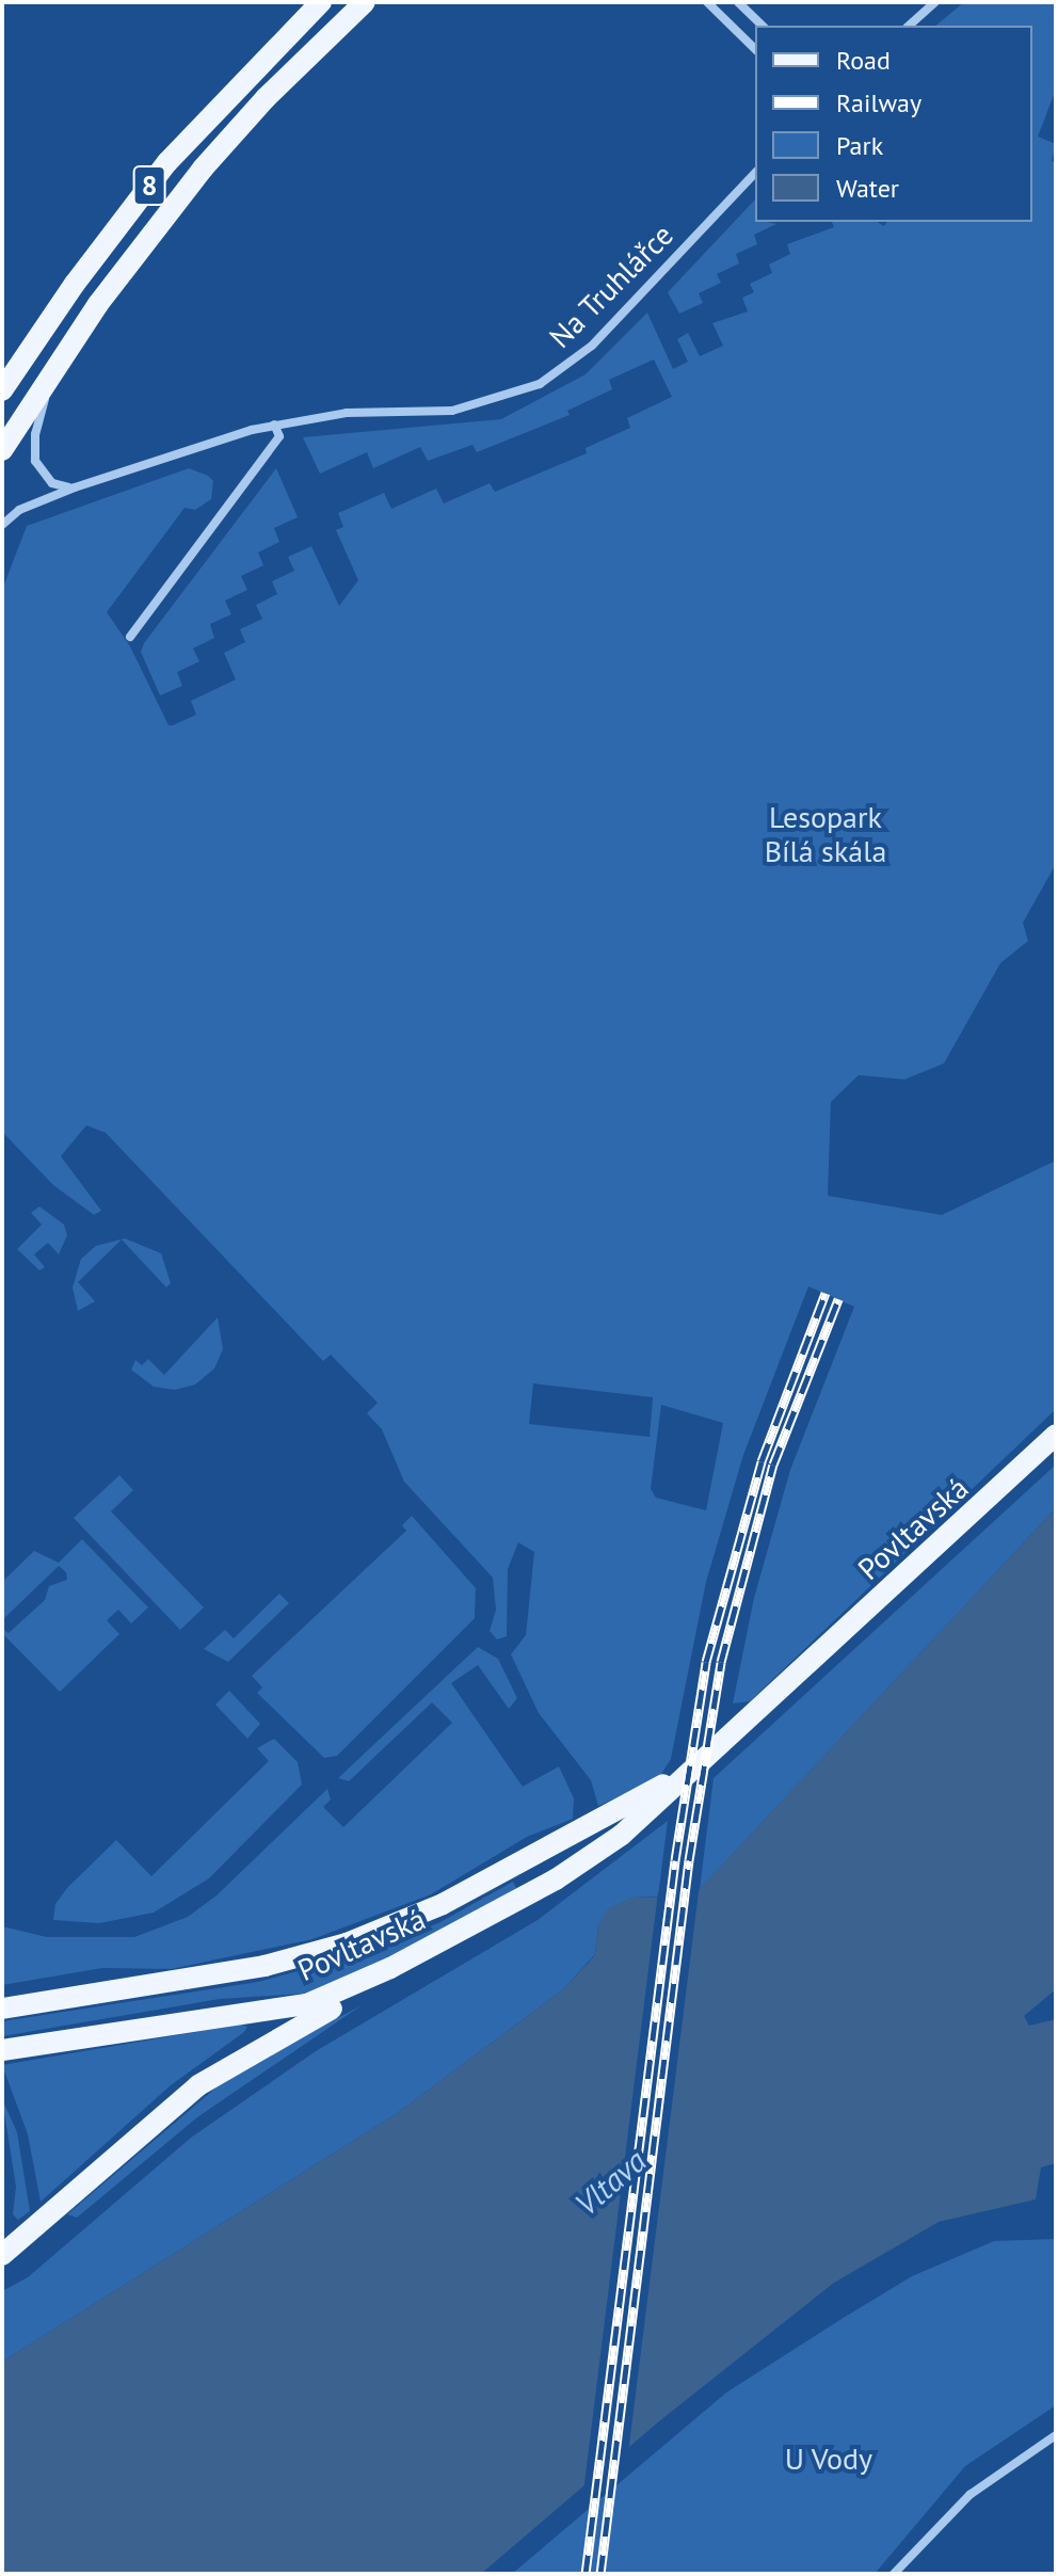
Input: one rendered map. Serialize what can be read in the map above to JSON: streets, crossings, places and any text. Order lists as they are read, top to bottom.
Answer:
{
  "streets": {
    "main road": ["8", "Povltavská"],
    "street": ["Na Truhlářce"]
  },
  "water": ["Vltava"],
  "parks": ["Lesopark Bílá skála", "U Vody"],
  "legend": [
    "Road",
    "Railway",
    "Park",
    "Water"
  ]
}
